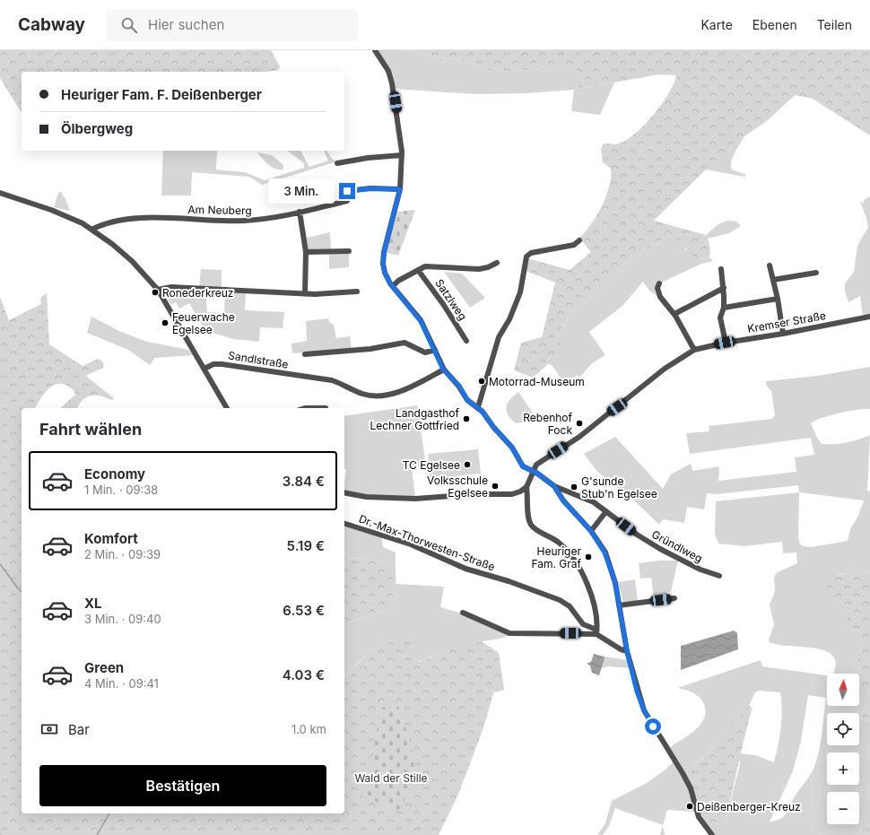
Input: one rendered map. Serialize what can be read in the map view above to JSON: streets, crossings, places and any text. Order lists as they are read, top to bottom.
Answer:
{
  "streets": {
    "street": [
      "Am Neuberg",
      "Satzlweg",
      "Kremser Straße",
      "Sandlstraße",
      "Dr.-Max-Thorwesten-Straße",
      "Gründlweg"
    ]
  },
  "parks": ["Wald der Stille"],
  "places": [
    "Ronederkreuz",
    "Feuerwache Egelsee",
    "Motorrad-Museum",
    "Landgasthof Lechner Gottfried",
    "Rebenhof Fock",
    "TC Egelsee",
    "Volksschule Egelsee",
    "G'sunde Stub'n Egelsee",
    "Heuriger Fam. Graf",
    "Deißenberger-Kreuz"
  ],
  "north": "top",
  "page": {
    "header": "Cabway",
    "search": "Hier suchen",
    "nav": ["Karte", "Ebenen", "Teilen"],
    "banner": ["Heuriger Fam. F. Deißenberger", "Ölbergweg"],
    "bubble": "3 Min.",
    "heading": "Fahrt wählen",
    "list": [
      {
        "name": "Economy",
        "note": "1 Min. · 09:38",
        "value": "3.84 €"
      },
      {
        "name": "Komfort",
        "note": "2 Min. · 09:39",
        "value": "5.19 €"
      },
      {
        "name": "XL",
        "note": "3 Min. · 09:40",
        "value": "6.53 €"
      },
      {
        "name": "Green",
        "note": "4 Min. · 09:41",
        "value": "4.03 €"
      }
    ],
    "map_buttons": ["+", "−"],
    "pay": ["Bar", "1.0 km"],
    "buttons": "Bestätigen"
  }
}
